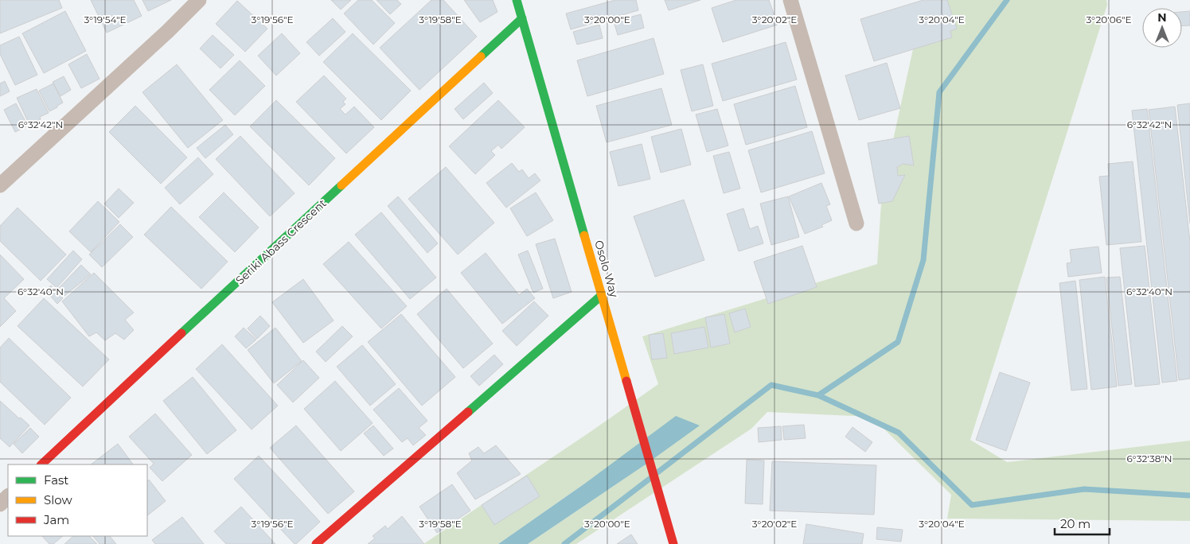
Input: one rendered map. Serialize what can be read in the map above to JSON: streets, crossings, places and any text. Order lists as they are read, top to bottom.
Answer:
{
  "streets": {
    "street": ["Seriki Abass Crescent", "Osolo Way"]
  },
  "crossings": [
    ["Seriki Abass Crescent", "Osolo Way"]
  ],
  "legend": ["Fast", "Slow", "Jam"],
  "scale_bar": "20 m",
  "north": "top",
  "coordinates": [
    "3°19'54\"E",
    "3°19'56\"E",
    "3°19'58\"E",
    "3°20'00\"E",
    "3°20'02\"E",
    "3°20'04\"E",
    "3°20'06\"E",
    "6°32'42\"N",
    "6°32'40\"N",
    "6°32'38\"N"
  ]
}
